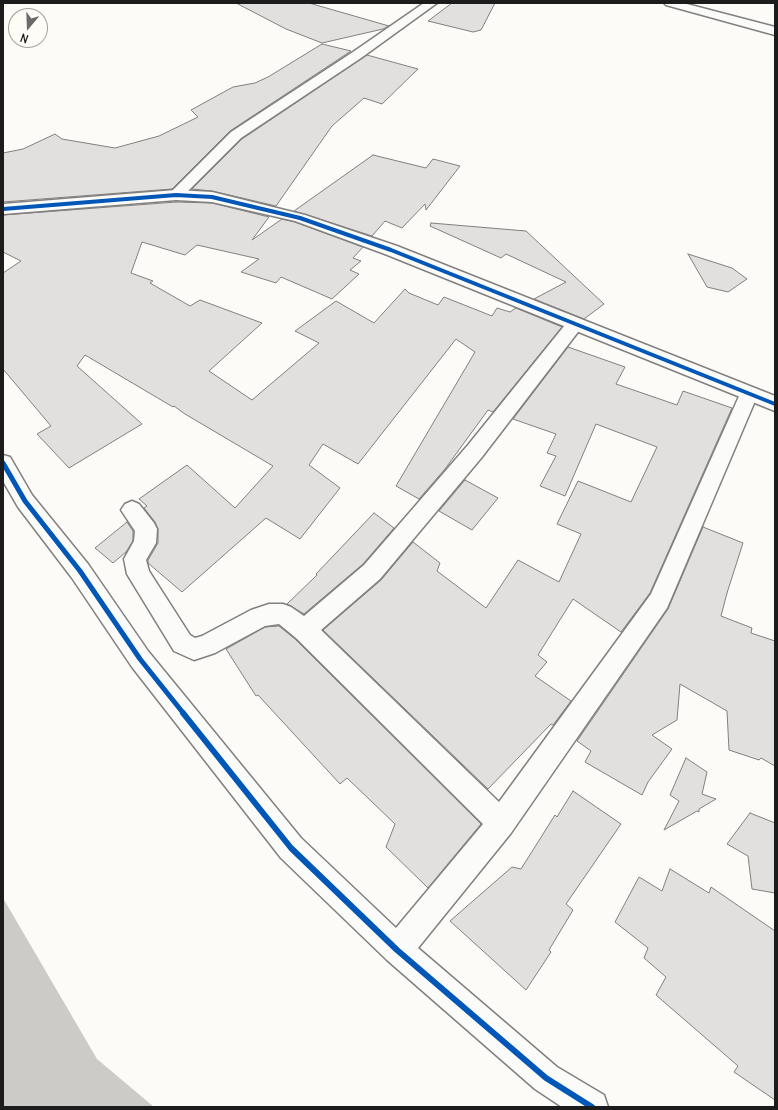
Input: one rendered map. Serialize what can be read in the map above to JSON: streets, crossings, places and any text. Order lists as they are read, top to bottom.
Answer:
{
  "north": "bottom"
}
